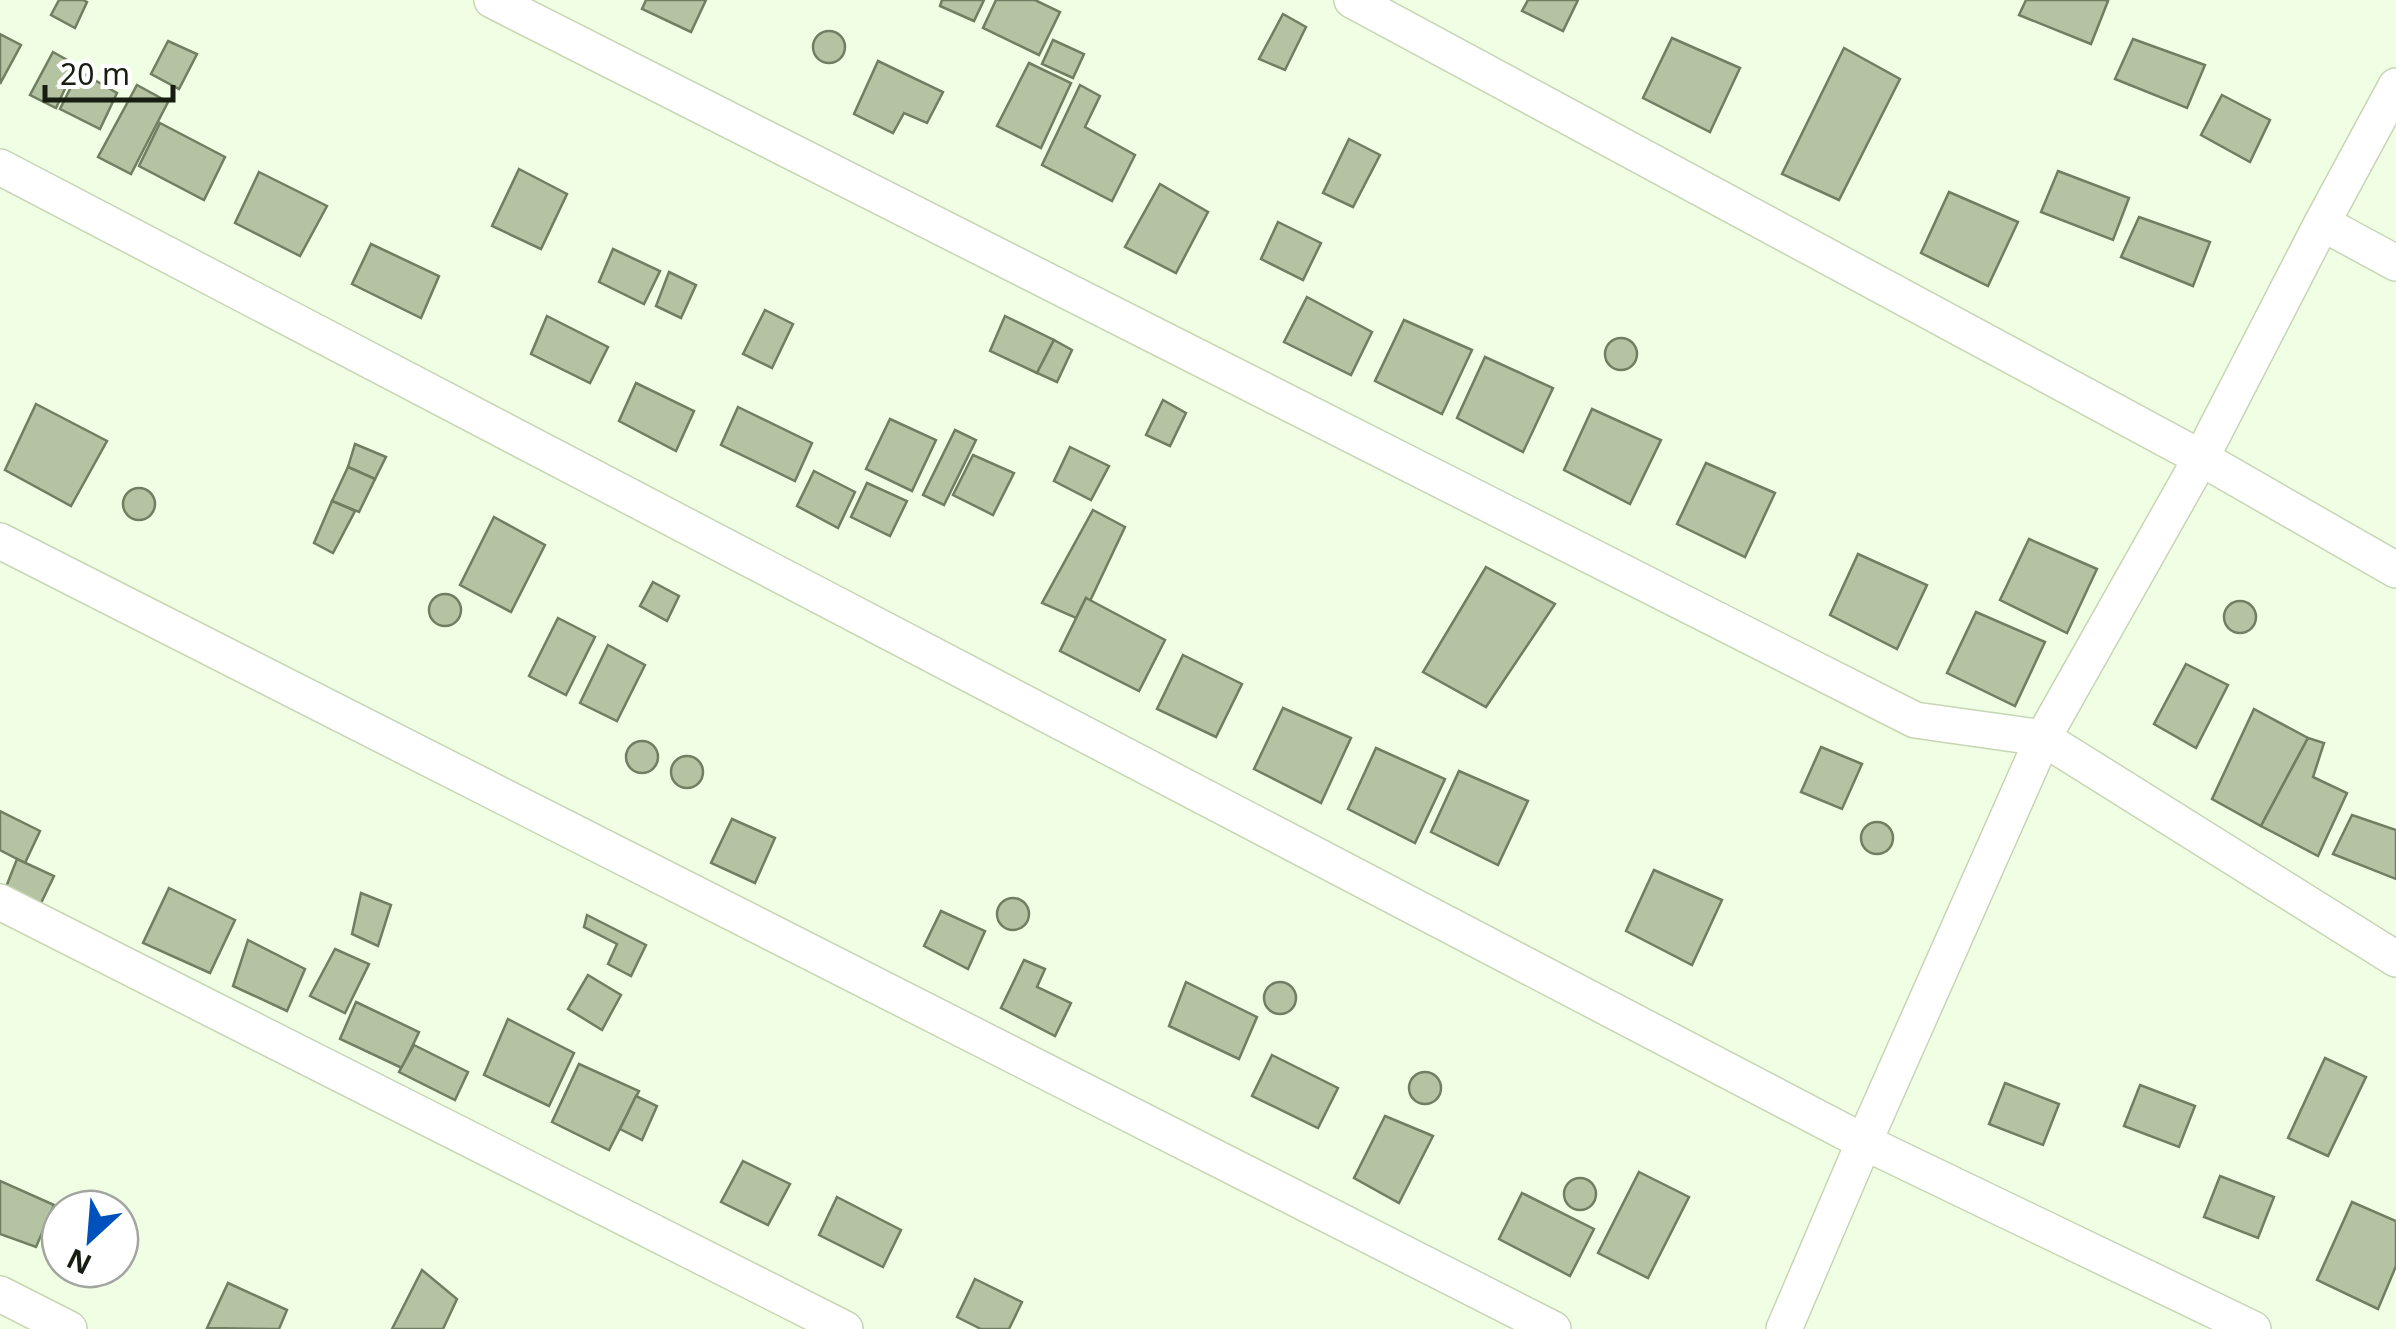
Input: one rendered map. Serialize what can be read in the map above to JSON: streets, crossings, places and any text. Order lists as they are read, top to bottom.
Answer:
{
  "scale_bar": "20 m",
  "north": "bottom left"
}
